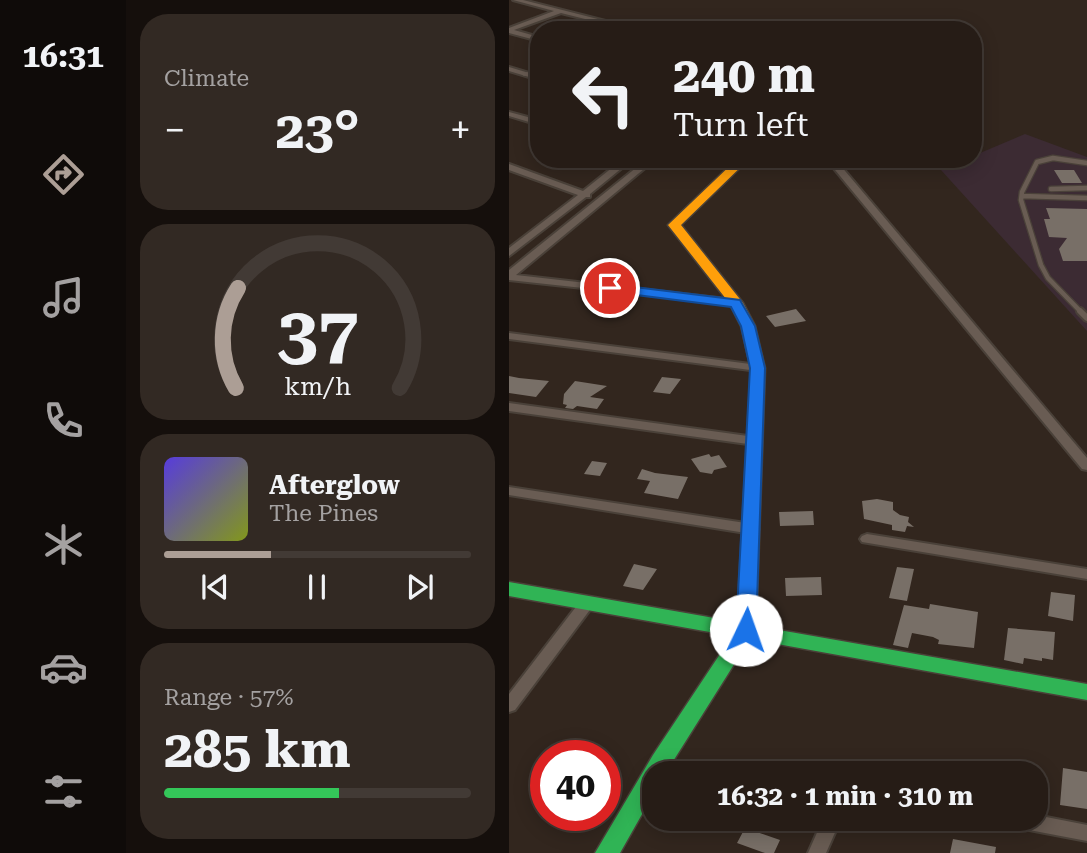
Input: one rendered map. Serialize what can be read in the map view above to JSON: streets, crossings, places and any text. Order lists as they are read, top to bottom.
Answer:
{
  "page": {
    "tabs": "16:31",
    "tile": [
      "Climate",
      ["Range · 57%", "285 km"]
    ],
    "turn": ["240 m", "Turn left"],
    "heat": ["−", "23°", "+"],
    "song": ["Afterglow", "The Pines"],
    "limit": "40",
    "trip": "16:32 · 1 min · 310 m",
    "gauge": ["37", "km/h"]
  }
}
